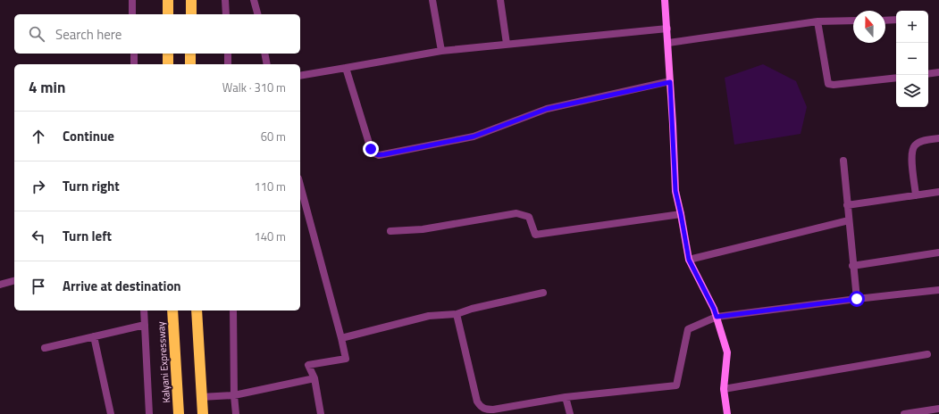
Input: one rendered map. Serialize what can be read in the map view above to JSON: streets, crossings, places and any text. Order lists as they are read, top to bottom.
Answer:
{
  "streets": {
    "highway": ["Kalyani Expressway"]
  },
  "north": "top",
  "page": {
    "map_buttons": ["+", "−"],
    "search": "Search here",
    "heading": ["4 min", "Walk · 310 m"],
    "list": [
      ["Continue", "60 m"],
      ["Turn right", "110 m"],
      ["Turn left", "140 m"],
      "Arrive at destination"
    ]
  }
}
